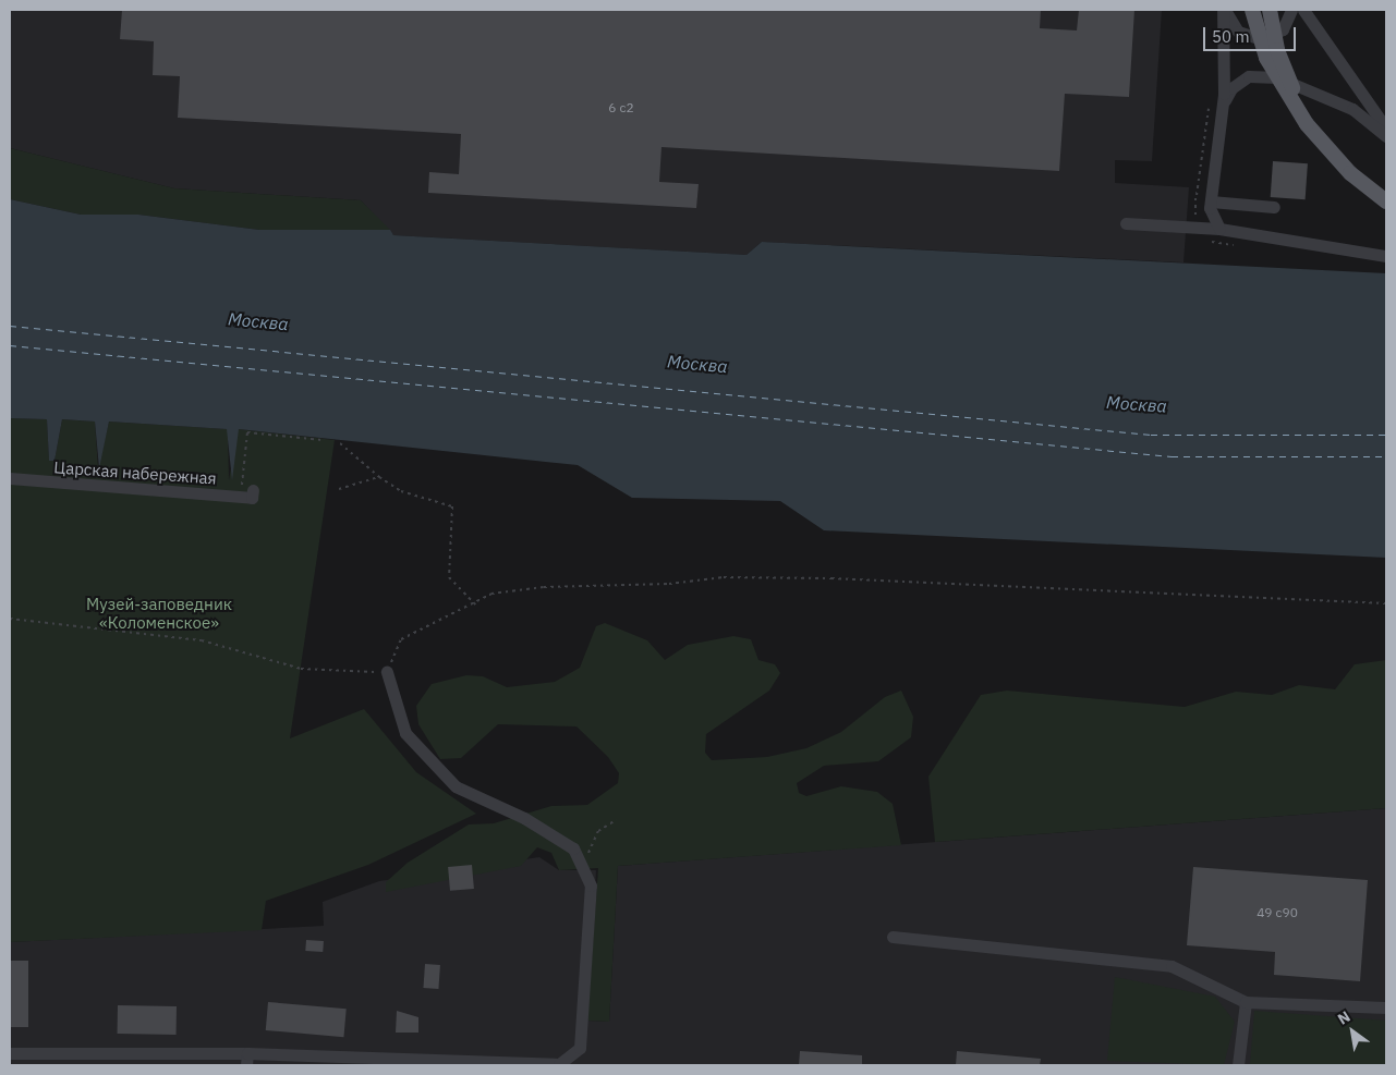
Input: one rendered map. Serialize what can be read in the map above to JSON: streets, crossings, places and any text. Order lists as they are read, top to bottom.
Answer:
{
  "streets": {
    "street": ["Царская набережная"]
  },
  "water": ["Москва"],
  "parks": ["Музей-заповедник «Коломенское»"],
  "house_numbers": ["6 с2", "49 с90"],
  "scale_bar": "50 m",
  "north": "top left"
}
